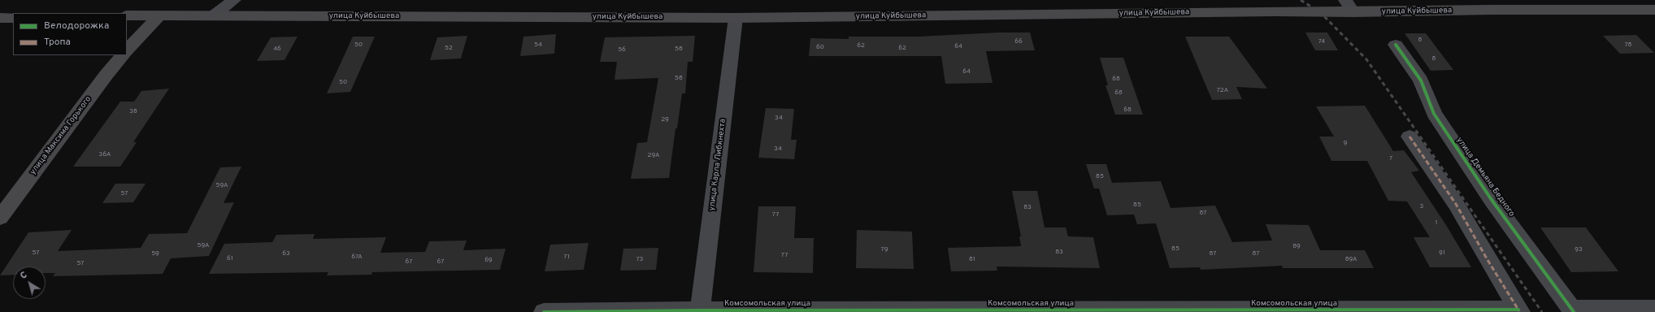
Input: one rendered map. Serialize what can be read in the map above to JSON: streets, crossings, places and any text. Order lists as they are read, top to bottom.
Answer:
{
  "streets": {
    "main road": ["улица Куйбышева", "улица Максима Горького"],
    "street": ["улица Карла Либкнехта", "улица Демьяна Бедного", "Комсомольская улица"]
  },
  "crossings": [
    ["улица Куйбышева", "улица Карла Либкнехта"],
    ["улица Карла Либкнехта", "Комсомольская улица"]
  ],
  "house_numbers": [
    "8",
    "66",
    "74",
    "50",
    "54",
    "78",
    "62",
    "64",
    "60",
    "52",
    "62",
    "46",
    "58",
    "56",
    "8",
    "64",
    "58",
    "68",
    "50",
    "72А",
    "68",
    "68",
    "38",
    "34",
    "29",
    "9",
    "34",
    "36А",
    "29А",
    "7",
    "85",
    "59А",
    "57",
    "85",
    "3",
    "83",
    "87",
    "77",
    "1",
    "59А",
    "89",
    "85",
    "79",
    "93",
    "83",
    "57",
    "91",
    "59",
    "63",
    "87",
    "87",
    "77",
    "67А",
    "71",
    "61",
    "73",
    "81",
    "89А",
    "69",
    "67",
    "67",
    "57"
  ],
  "legend": ["Велодорожка", "Тропа"],
  "north": "top left"
}
